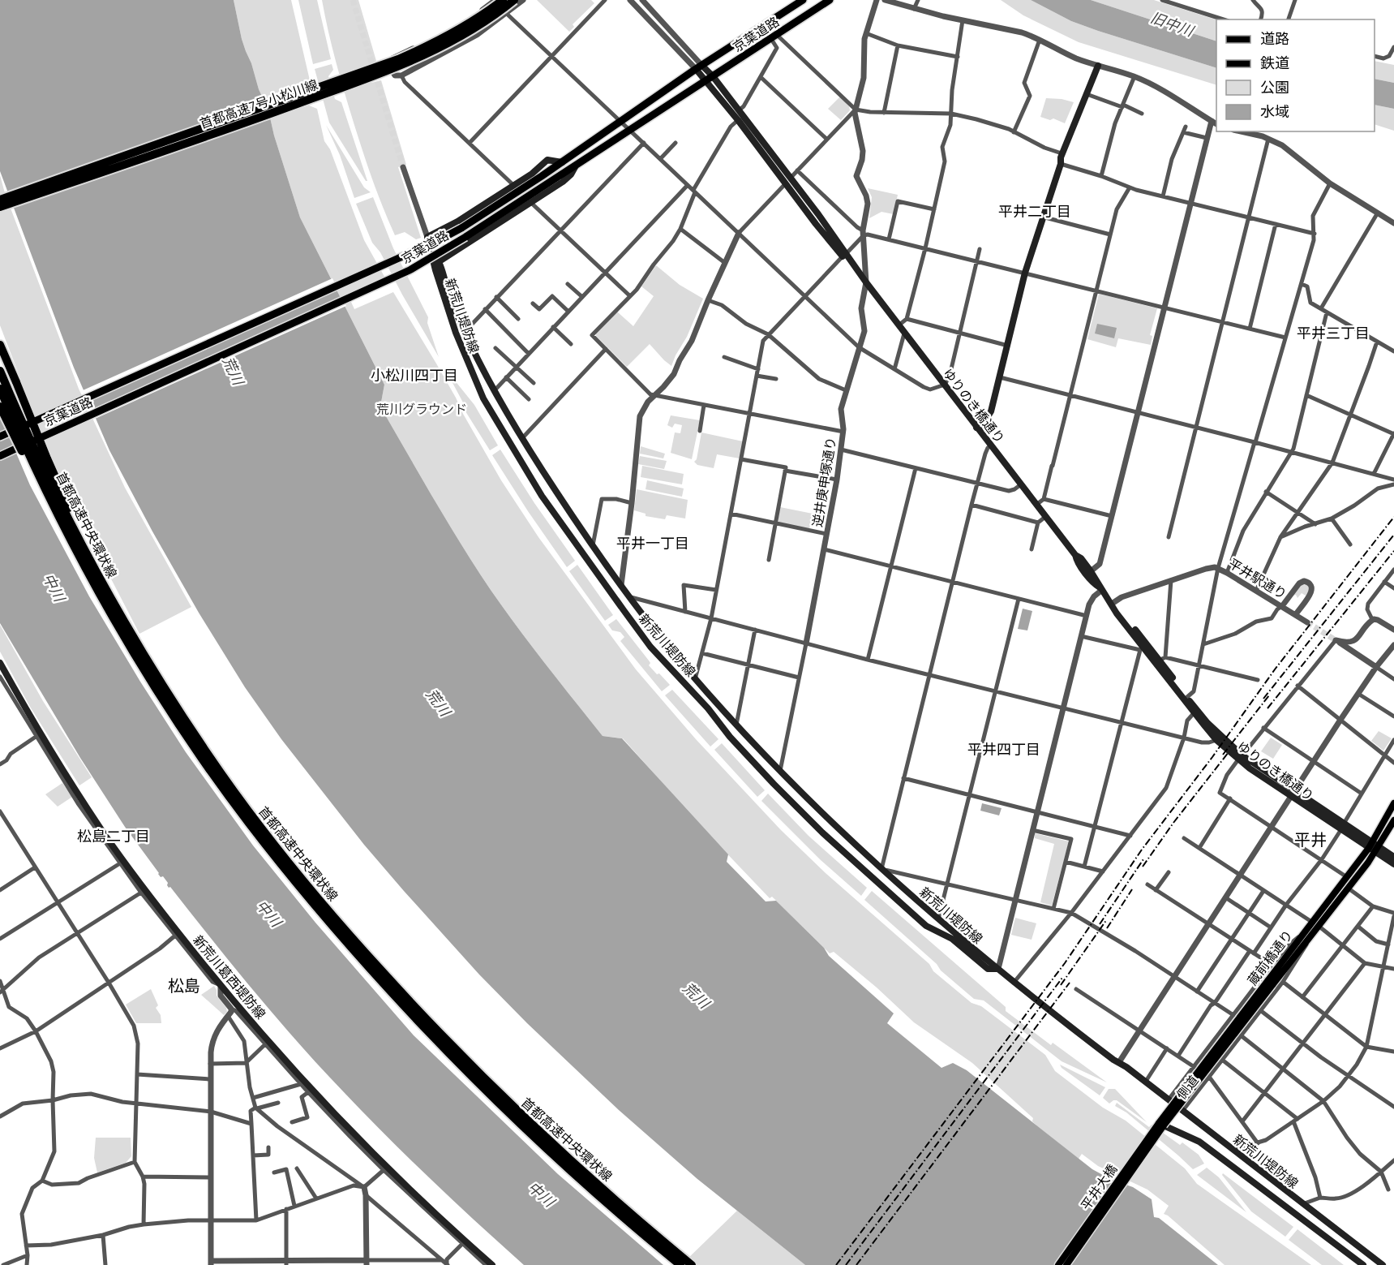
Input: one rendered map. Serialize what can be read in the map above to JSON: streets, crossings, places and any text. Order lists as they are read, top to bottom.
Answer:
{
  "streets": {
    "highway": ["京葉道路", "首都高速7号小松川線", "首都高速中央環状線"],
    "main road": [
      "新荒川堤防線",
      "ゆりのき橋通り",
      "蔵前橋通り",
      "新荒川葛西堤防線",
      "平井大橋"
    ],
    "street": ["逆井庚申塚通り", "平井駅通り", "側道"]
  },
  "crossings": [
    ["京葉道路", "ゆりのき橋通り"],
    ["新荒川堤防線", "逆井庚申塚通り"],
    ["新荒川堤防線", "蔵前橋通り"],
    ["新荒川堤防線", "側道"],
    ["新荒川堤防線", "平井大橋"],
    ["ゆりのき橋通り", "逆井庚申塚通り"],
    ["ゆりのき橋通り", "平井駅通り"],
    ["ゆりのき橋通り", "蔵前橋通り"],
    ["蔵前橋通り", "側道"],
    ["蔵前橋通り", "平井大橋"]
  ],
  "districts": [
    "平井二丁目",
    "平井三丁目",
    "小松川四丁目",
    "平井一丁目",
    "平井四丁目",
    "松島二丁目",
    "平井",
    "松島"
  ],
  "water": ["旧中川", "荒川", "中川"],
  "parks": ["荒川グラウンド"],
  "legend": [
    "道路",
    "鉄道",
    "公園",
    "水域"
  ]
}
